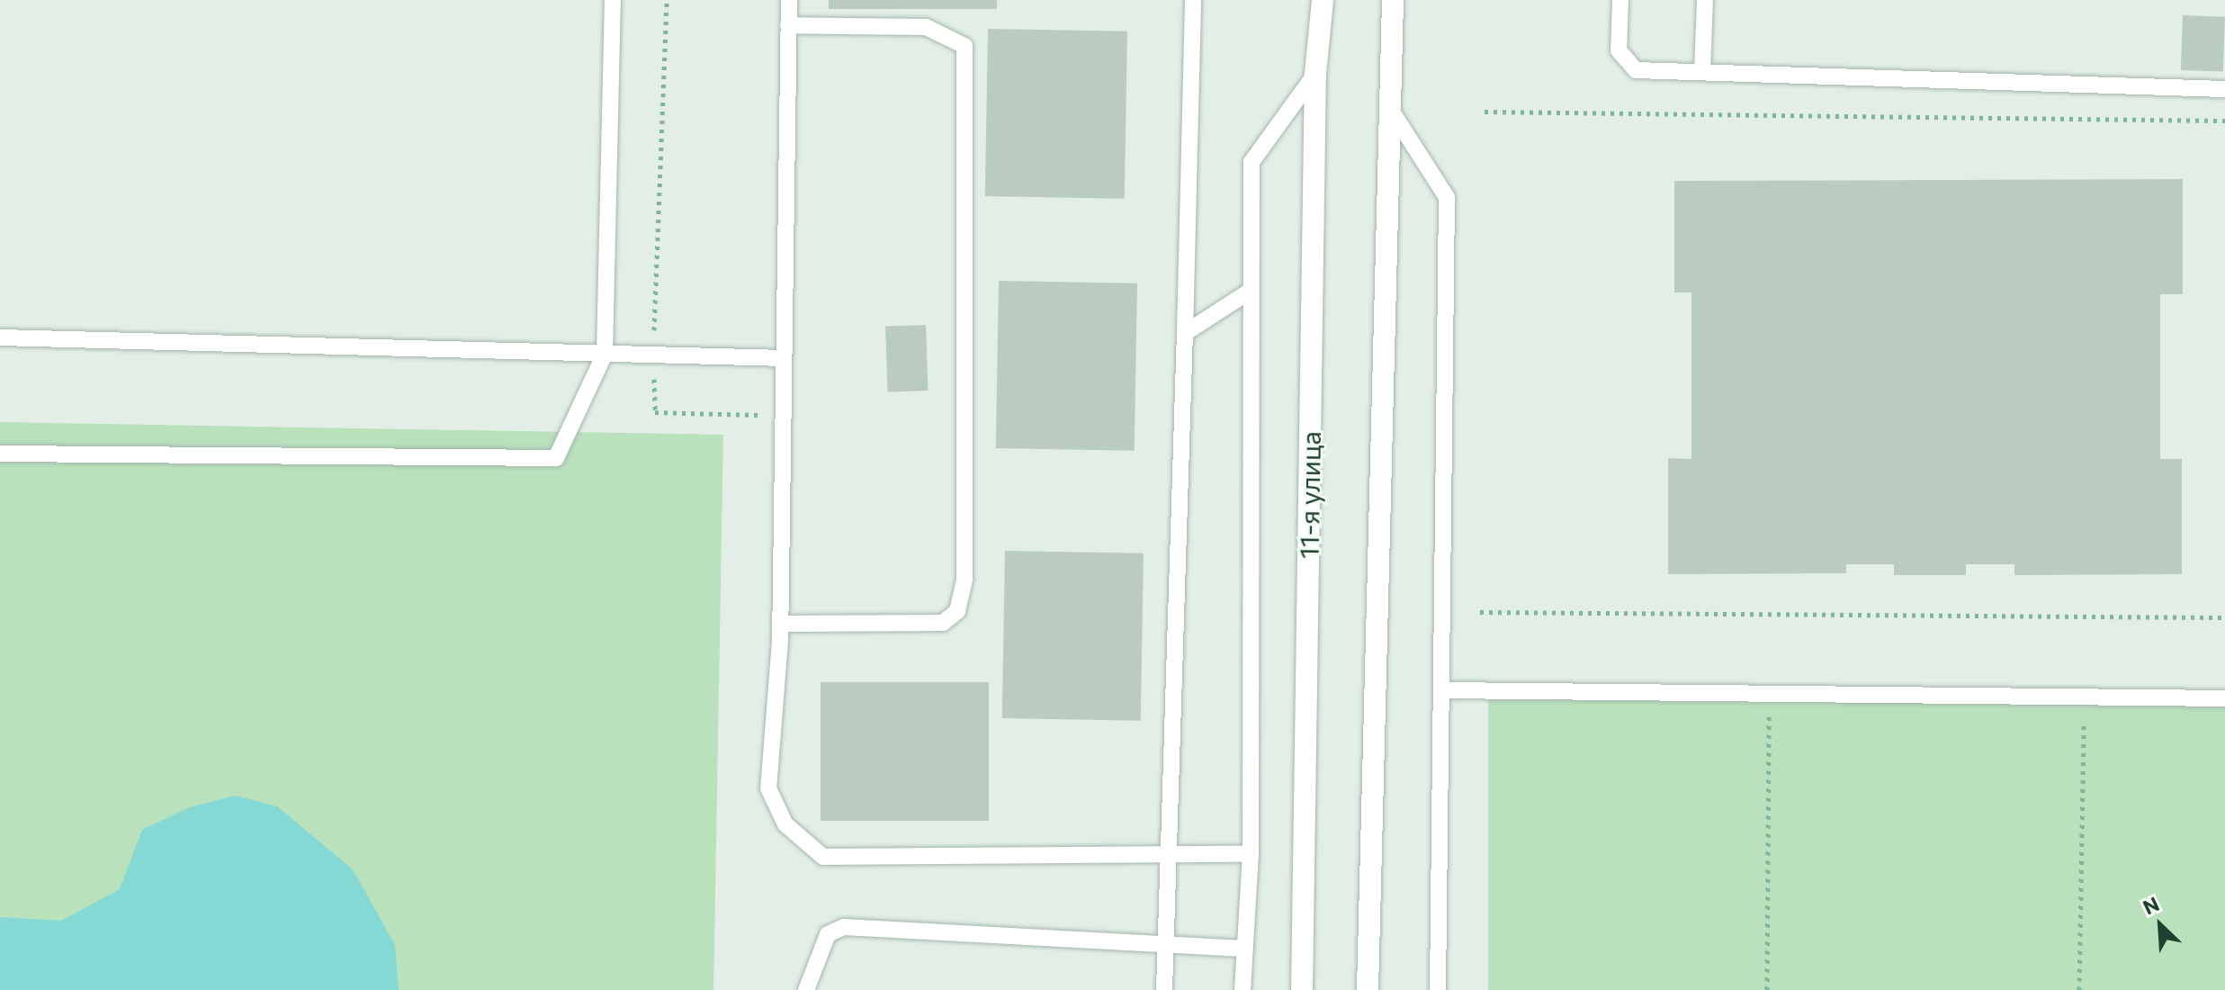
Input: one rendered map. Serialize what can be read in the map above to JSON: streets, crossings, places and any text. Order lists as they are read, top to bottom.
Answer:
{
  "streets": {
    "street": ["11-я улица"]
  },
  "north": "top left"
}
